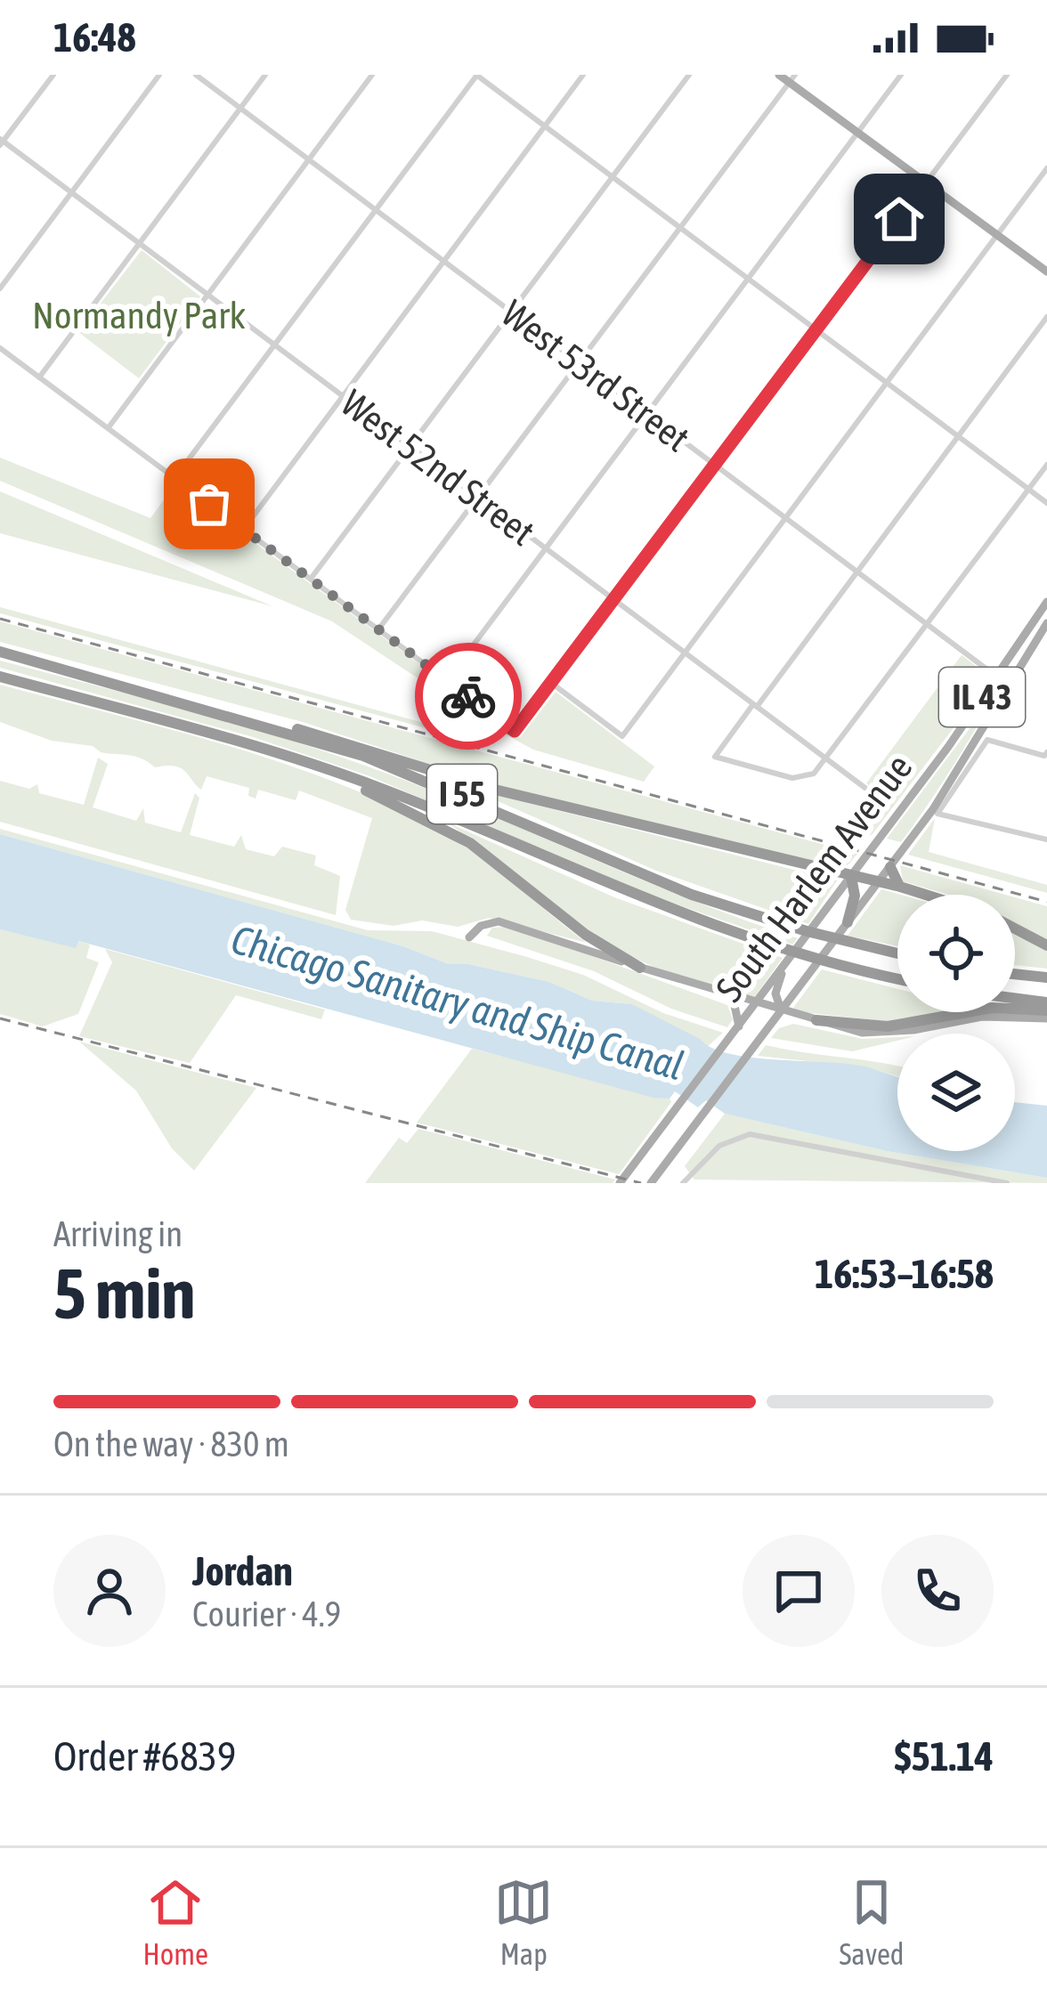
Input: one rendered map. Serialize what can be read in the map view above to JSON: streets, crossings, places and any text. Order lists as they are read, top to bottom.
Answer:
{
  "streets": {
    "highway": ["I 55"],
    "main road": ["IL 43", "South Harlem Avenue"],
    "street": ["West 53rd Street", "West 52nd Street"]
  },
  "crossings": [
    ["West 53rd Street", "South Harlem Avenue"]
  ],
  "water": ["Chicago Sanitary and Ship Canal"],
  "parks": ["Normandy Park"],
  "page": {
    "status": "16:48",
    "heading": ["5 min", "Arriving in", "16:53–16:58"],
    "panel": [
      "Jordan",
      "Courier · 4.9",
      "Order #6839",
      "$51.14"
    ],
    "bar": "On the way · 830 m",
    "tabs": ["Home", "Map", "Saved"]
  }
}
